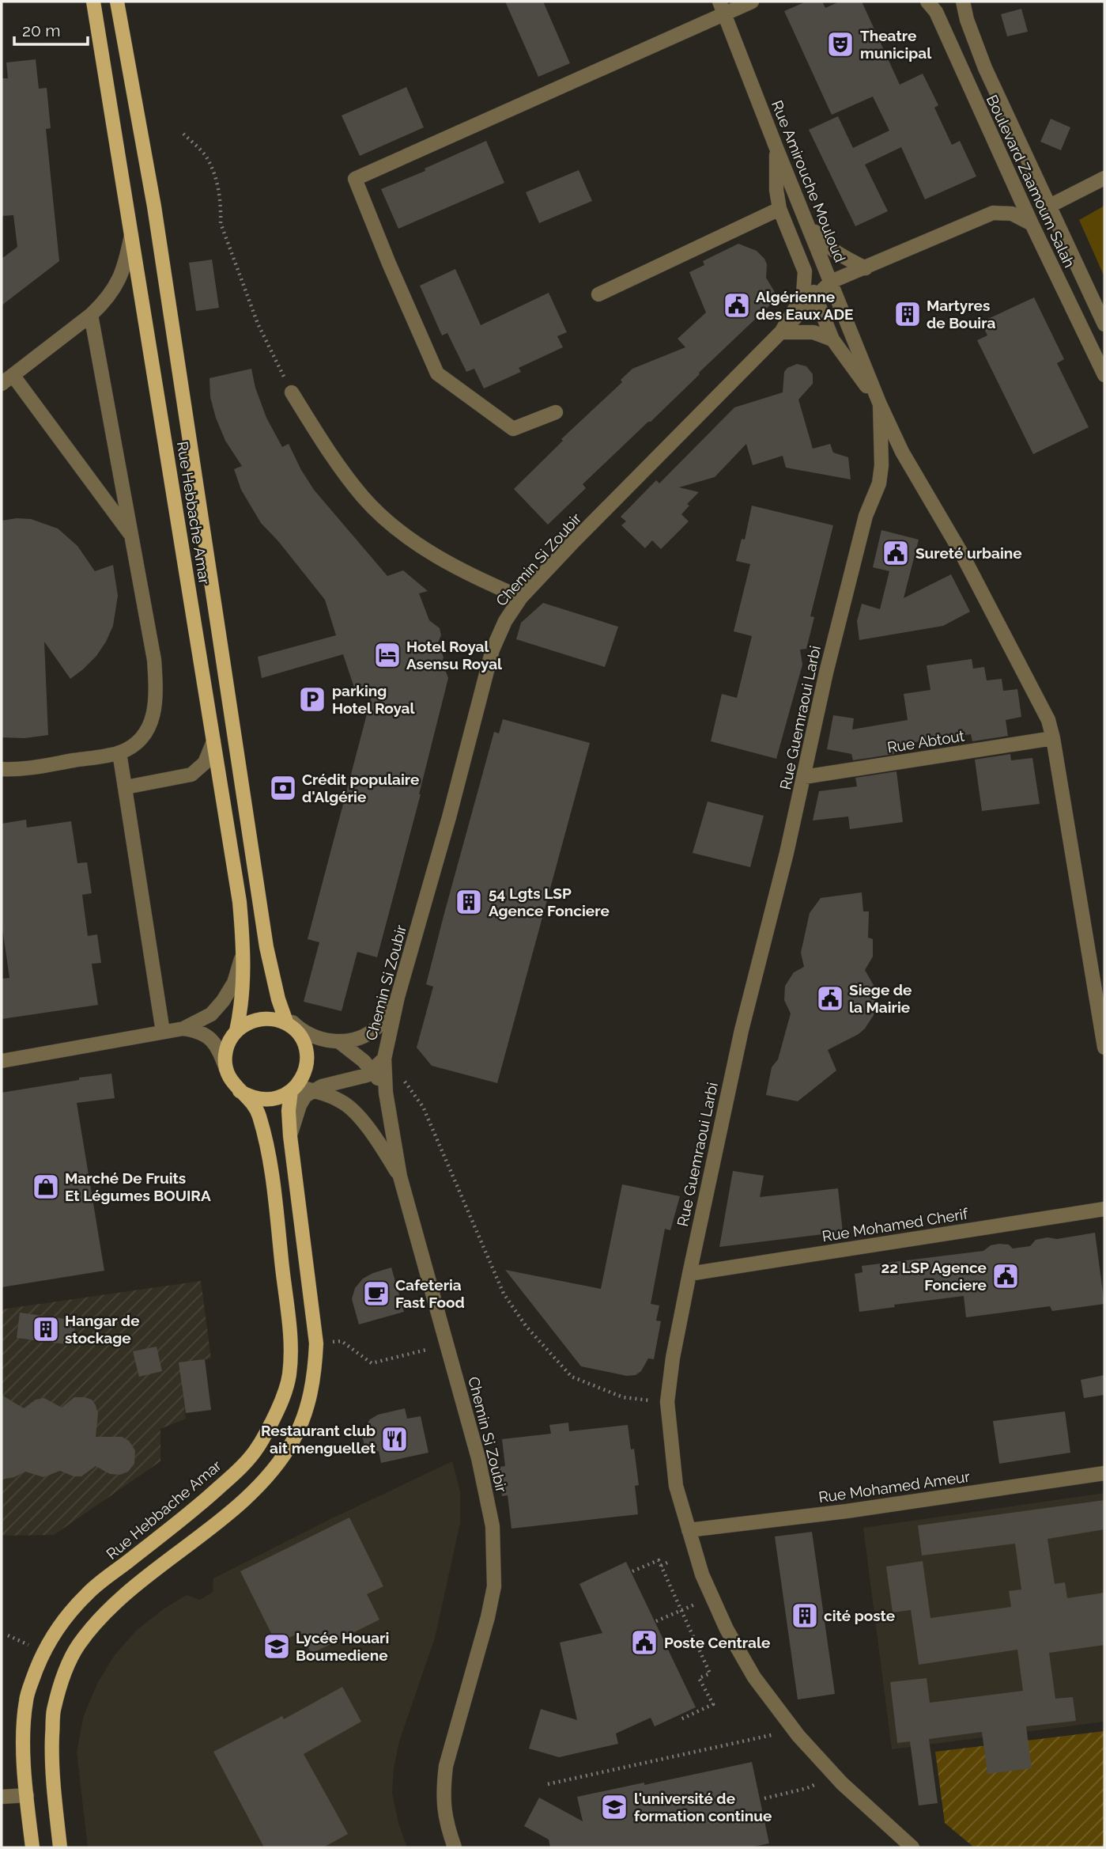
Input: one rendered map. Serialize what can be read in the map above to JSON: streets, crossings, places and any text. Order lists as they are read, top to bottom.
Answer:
{
  "streets": {
    "main road": ["Rue Hebbache Amar"],
    "street": [
      "Rue Amirouche Mouloud",
      "Boulevard Zaamoum Salah",
      "Chemin Si Zoubir",
      "Rue Guemraoui Larbi",
      "Rue Abtout",
      "Rue Mohamed Cherif",
      "Rue Mohamed Ameur"
    ]
  },
  "crossings": [
    ["Rue Amirouche Mouloud", "Chemin Si Zoubir"],
    ["Rue Amirouche Mouloud", "Rue Guemraoui Larbi"],
    ["Rue Guemraoui Larbi", "Rue Abtout"],
    ["Rue Guemraoui Larbi", "Rue Mohamed Cherif"],
    ["Rue Guemraoui Larbi", "Rue Mohamed Ameur"]
  ],
  "places": {
    "theatre": ["Theatre municipal"],
    "public building": [
      "Algérienne des Eaux ADE",
      "Sureté urbaine",
      "Siege de la Mairie",
      "22 LSP Agence Fonciere",
      "Poste Centrale"
    ],
    "building": [
      "Martyres de Bouira",
      "54 Lgts LSP Agence Fonciere",
      "Hangar de stockage",
      "cité poste"
    ],
    "hotel": ["Hotel Royal Asensu Royal"],
    "parking": ["parking Hotel Royal"],
    "bank": ["Crédit populaire d'Algérie"],
    "shop": ["Marché De Fruits Et Légumes BOUIRA"],
    "cafe": ["Cafeteria Fast Food"],
    "restaurant": ["Restaurant club ait menguellet"],
    "school or university": ["Lycée Houari Boumediene", "l'université de formation continue"]
  },
  "scale_bar": "20 m"
}
